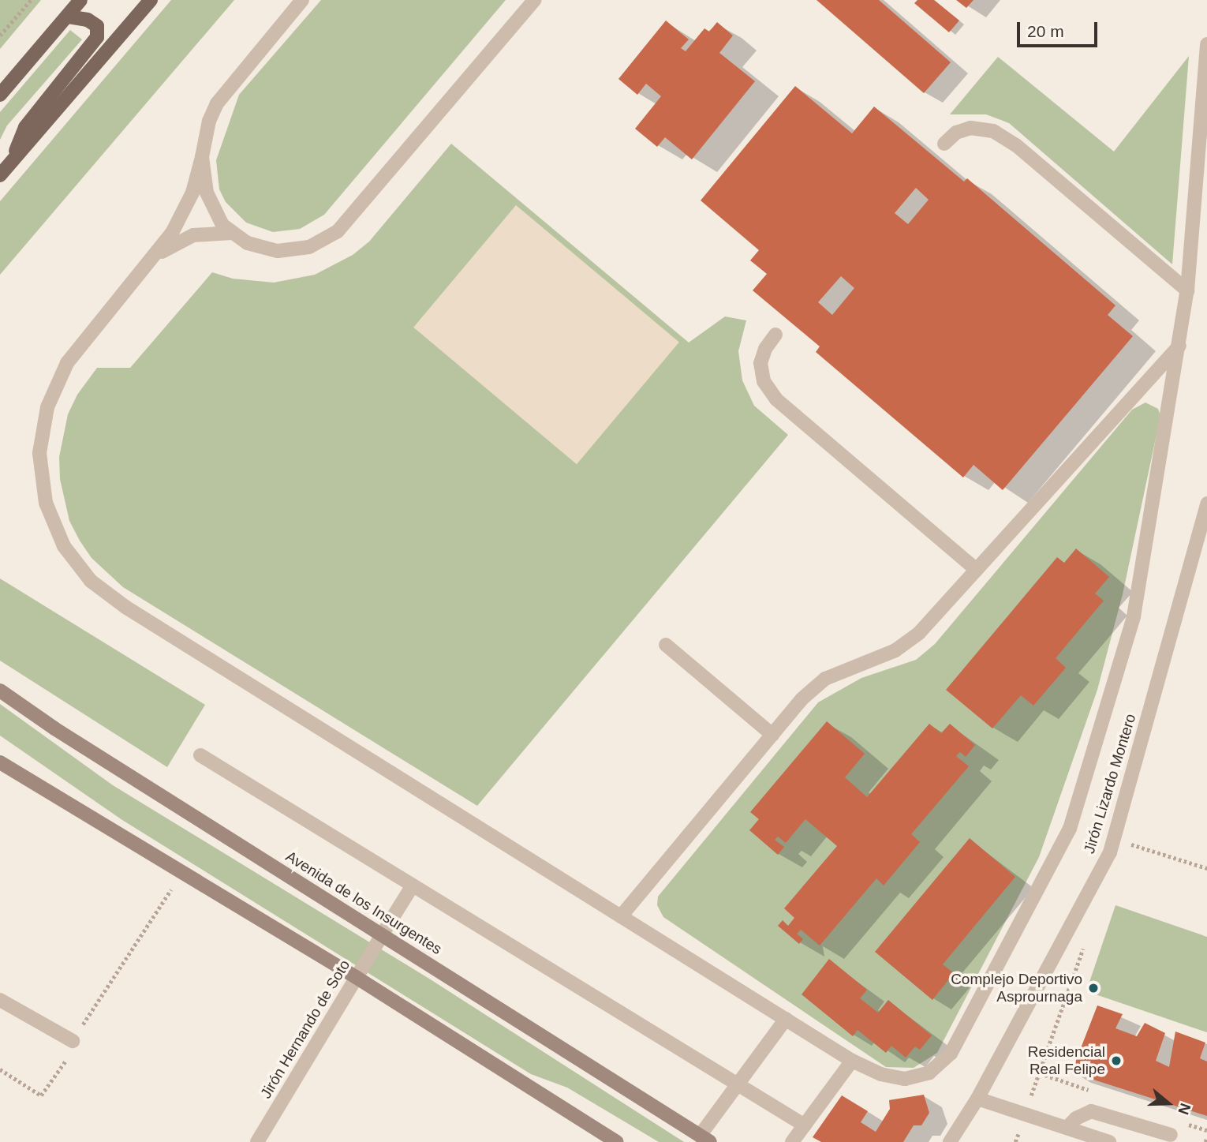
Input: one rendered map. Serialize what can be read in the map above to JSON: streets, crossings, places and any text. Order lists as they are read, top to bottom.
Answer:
{
  "streets": {
    "main road": ["Avenida de los Insurgentes"],
    "street": ["Jirón Lizardo Montero", "Jirón Hernando de Soto"]
  },
  "crossings": [
    ["Avenida de los Insurgentes", "Jirón Hernando de Soto"]
  ],
  "places": ["Complejo Deportivo Asprournaga", "Residencial Real Felipe"],
  "scale_bar": "20 m",
  "north": "right"
}
